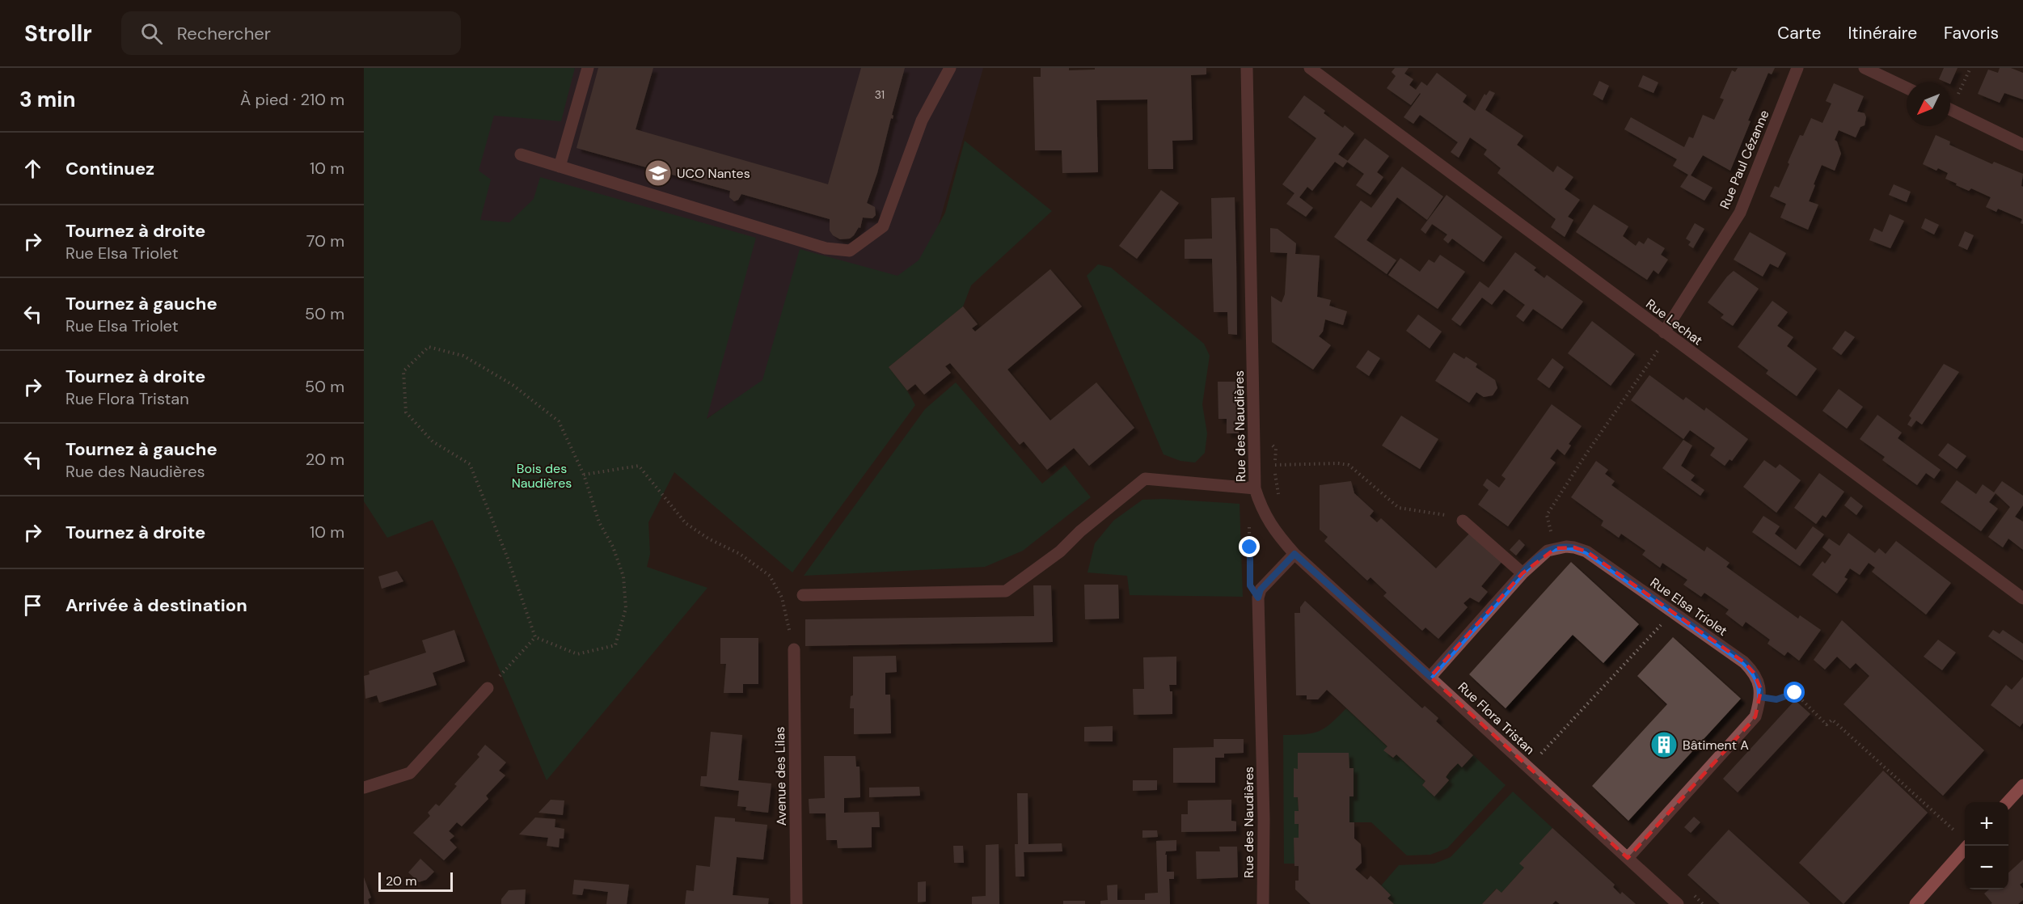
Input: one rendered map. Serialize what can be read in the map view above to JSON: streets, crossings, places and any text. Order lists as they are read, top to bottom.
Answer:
{
  "streets": {
    "street": [
      "Rue Paul Cézanne",
      "Rue Lechat",
      "Rue des Naudières",
      "Rue Elsa Triolet",
      "Rue Flora Tristan",
      "Avenue des Lilas"
    ]
  },
  "crossings": [
    ["Rue Paul Cézanne", "Rue Lechat"],
    ["Rue des Naudières", "Rue Flora Tristan"]
  ],
  "parks": ["Bois des Naudières"],
  "places": {
    "school or university": ["UCO Nantes"],
    "building": ["Bâtiment A"]
  },
  "house_numbers": ["31"],
  "scale_bar": "20 m",
  "north": "bottom left",
  "page": {
    "header": "Strollr",
    "search": "Rechercher",
    "nav": ["Carte", "Itinéraire", "Favoris"],
    "heading": ["3 min", "À pied · 210 m"],
    "list": [
      ["Continuez", "10 m"],
      ["Tournez à droite", "Rue Elsa Triolet", "70 m"],
      ["Tournez à gauche", "Rue Elsa Triolet", "50 m"],
      ["Tournez à droite", "Rue Flora Tristan", "50 m"],
      ["Tournez à gauche", "Rue des Naudières", "20 m"],
      ["Tournez à droite", "10 m"],
      "Arrivée à destination"
    ],
    "map_buttons": ["+", "−"],
    "scale": "20 m"
  }
}
